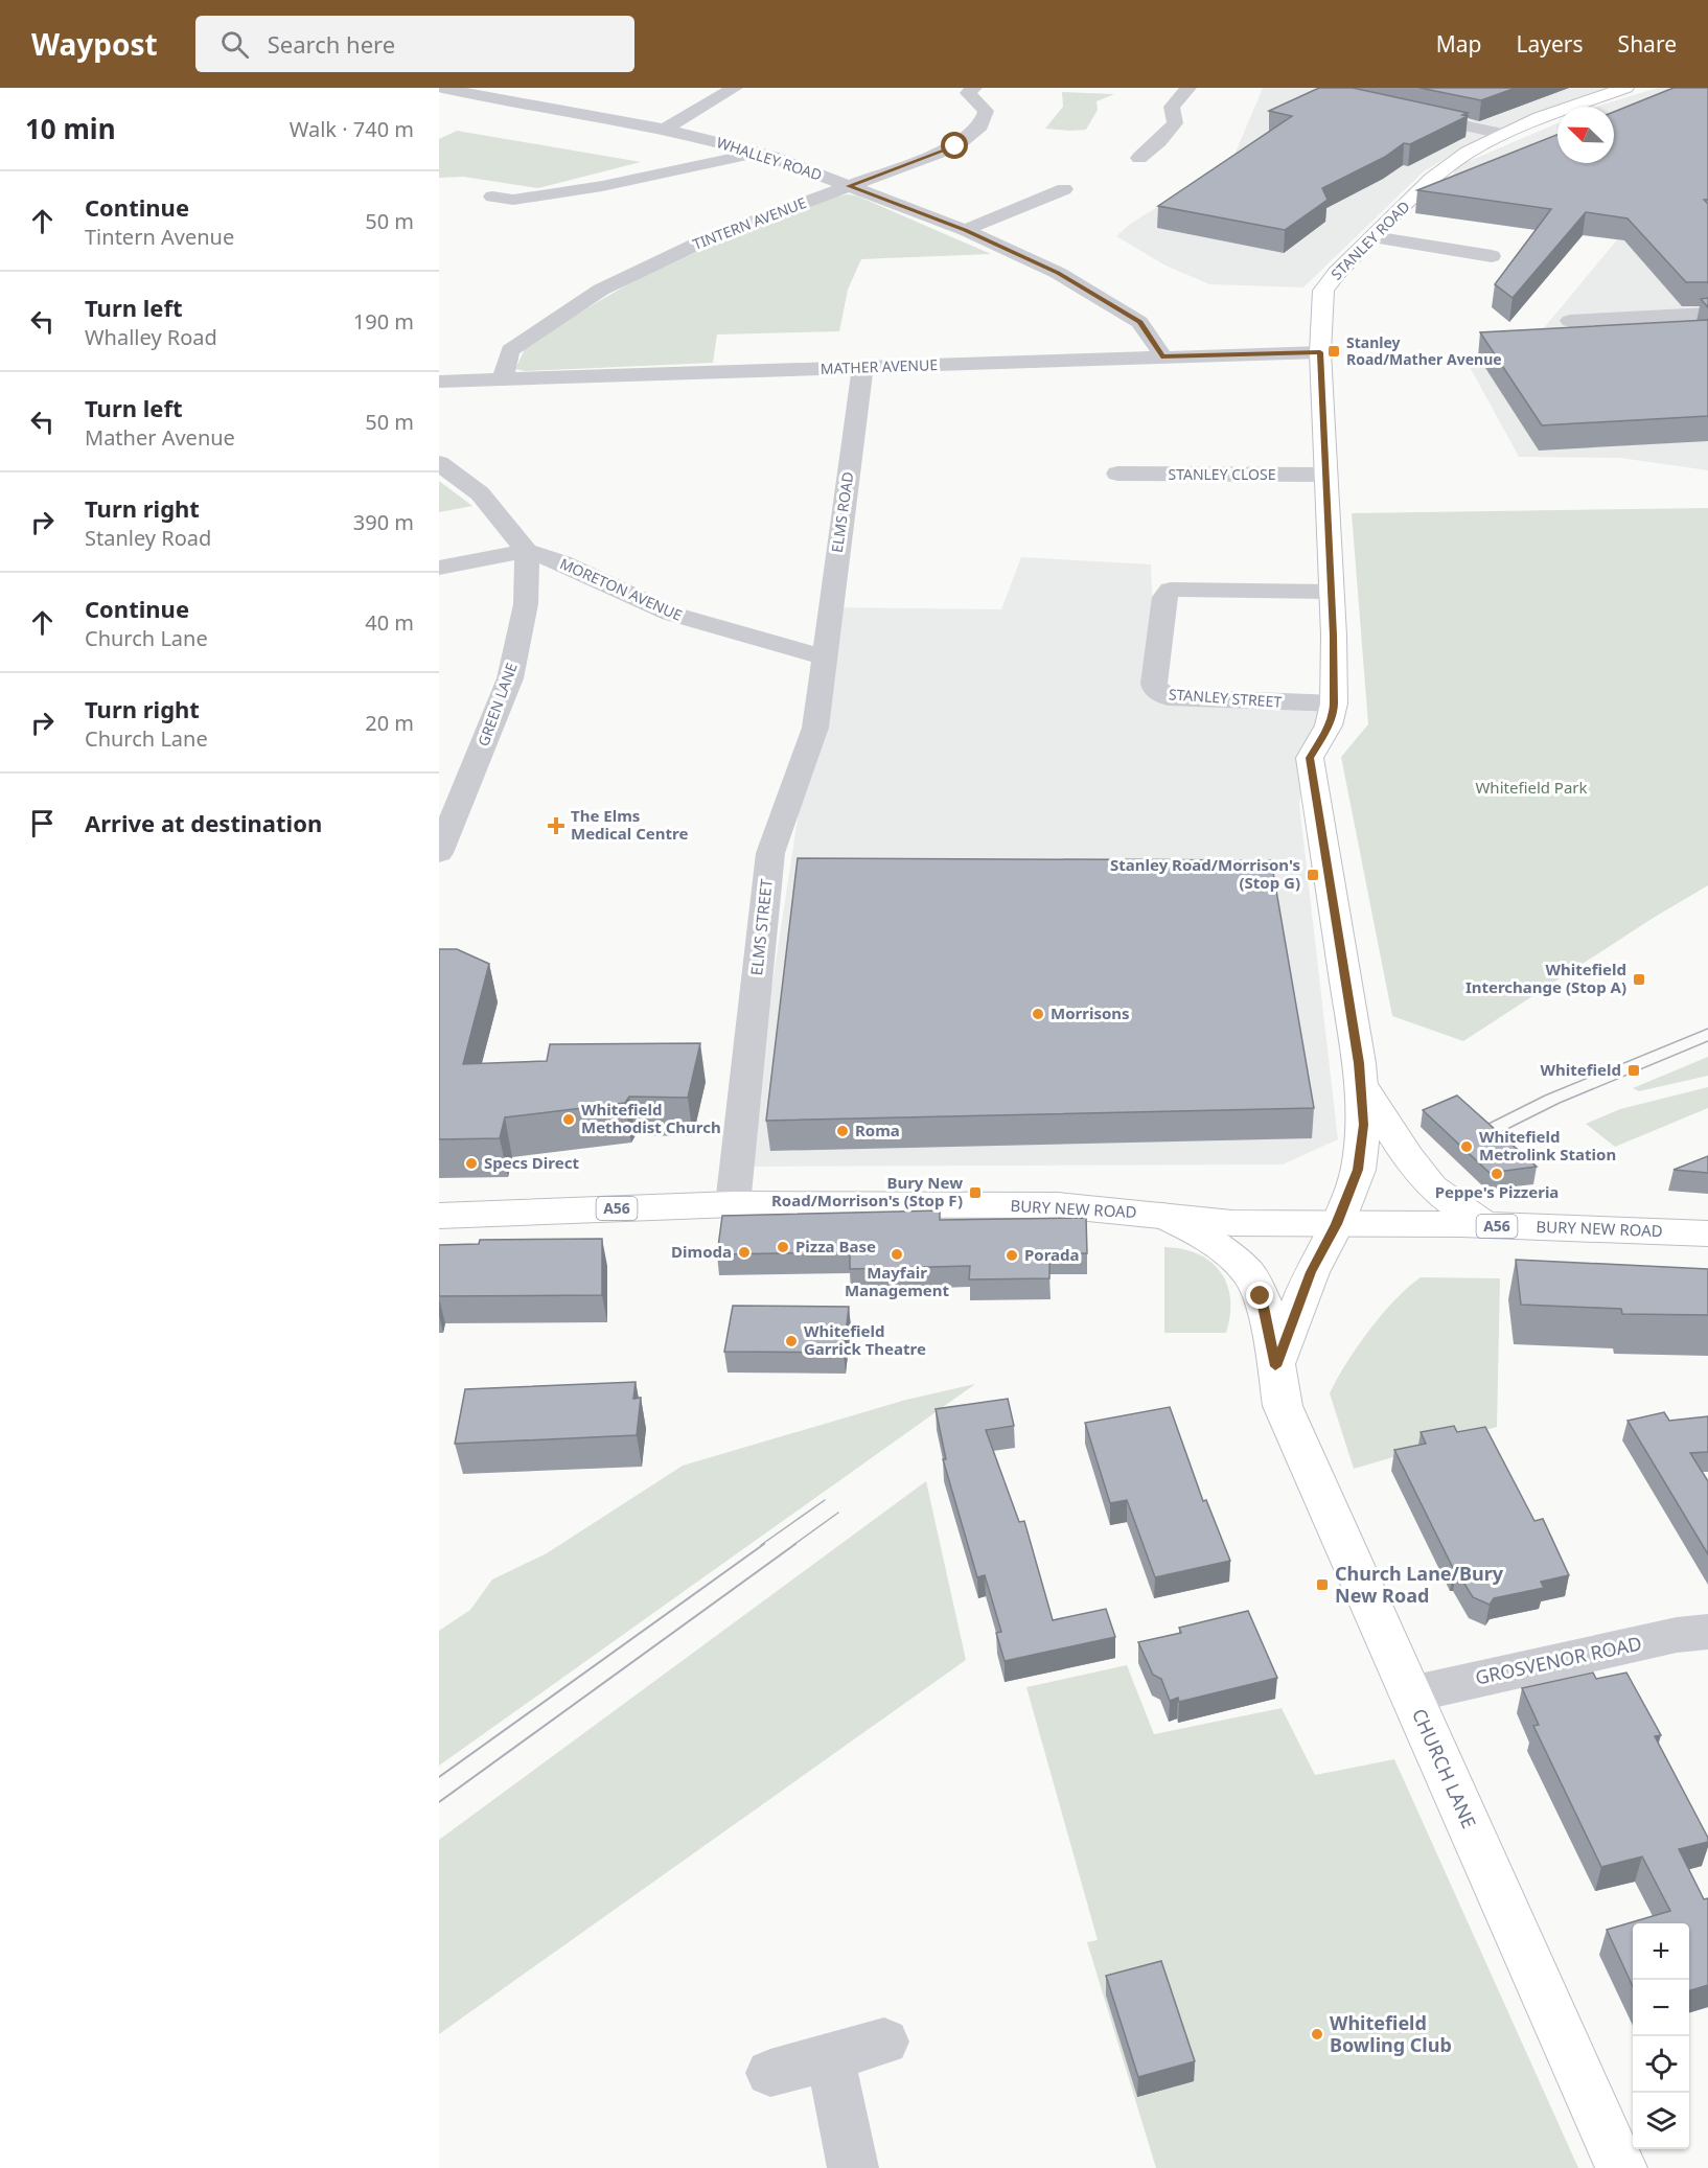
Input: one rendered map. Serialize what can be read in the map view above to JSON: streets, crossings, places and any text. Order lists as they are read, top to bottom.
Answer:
{
  "streets": {
    "main road": [
      "STANLEY ROAD",
      "A56",
      "BURY NEW ROAD",
      "CHURCH LANE"
    ],
    "street": [
      "WHALLEY ROAD",
      "TINTERN AVENUE",
      "MATHER AVENUE",
      "STANLEY CLOSE",
      "ELMS ROAD",
      "MORETON AVENUE",
      "STANLEY STREET",
      "GREEN LANE",
      "ELMS STREET",
      "GROSVENOR ROAD"
    ]
  },
  "crossings": [
    ["WHALLEY ROAD", "TINTERN AVENUE"],
    ["WHALLEY ROAD", "MATHER AVENUE"],
    ["TINTERN AVENUE", "MATHER AVENUE"],
    ["STANLEY ROAD", "MATHER AVENUE"],
    ["STANLEY ROAD", "STANLEY CLOSE"],
    ["STANLEY ROAD", "STANLEY STREET"],
    ["STANLEY ROAD", "BURY NEW ROAD"],
    ["MATHER AVENUE", "ELMS ROAD"],
    ["ELMS ROAD", "MORETON AVENUE"],
    ["ELMS ROAD", "ELMS STREET"],
    ["MORETON AVENUE", "GREEN LANE"],
    ["MORETON AVENUE", "ELMS STREET"],
    ["ELMS STREET", "BURY NEW ROAD"],
    ["BURY NEW ROAD", "CHURCH LANE"],
    ["GROSVENOR ROAD", "CHURCH LANE"]
  ],
  "parks": ["Whitefield Park"],
  "places": {
    "transit": [
      "Stanley Road/Mather Avenue",
      "Stanley Road/Morrison's (Stop G)",
      "Whitefield Interchange (Stop A)",
      "Whitefield",
      "Bury New Road/Morrison's (Stop F)",
      "Church Lane/Bury New Road"
    ],
    "health": ["The Elms Medical Centre"],
    "other": [
      "Morrisons",
      "Whitefield Methodist Church",
      "Roma",
      "Whitefield Metrolink Station",
      "Specs Direct",
      "Peppe's Pizzeria",
      "Pizza Base",
      "Dimoda",
      "Mayfair Management",
      "Porada",
      "Whitefield Garrick Theatre",
      "Whitefield Bowling Club"
    ]
  },
  "north": "top left",
  "page": {
    "header": "Waypost",
    "search": "Search here",
    "nav": ["Map", "Layers", "Share"],
    "heading": ["10 min", "Walk · 740 m"],
    "list": [
      ["Continue", "Tintern Avenue", "50 m"],
      ["Turn left", "Whalley Road", "190 m"],
      ["Turn left", "Mather Avenue", "50 m"],
      ["Turn right", "Stanley Road", "390 m"],
      ["Continue", "Church Lane", "40 m"],
      ["Turn right", "Church Lane", "20 m"],
      "Arrive at destination"
    ],
    "map_buttons": ["+", "−"]
  }
}
